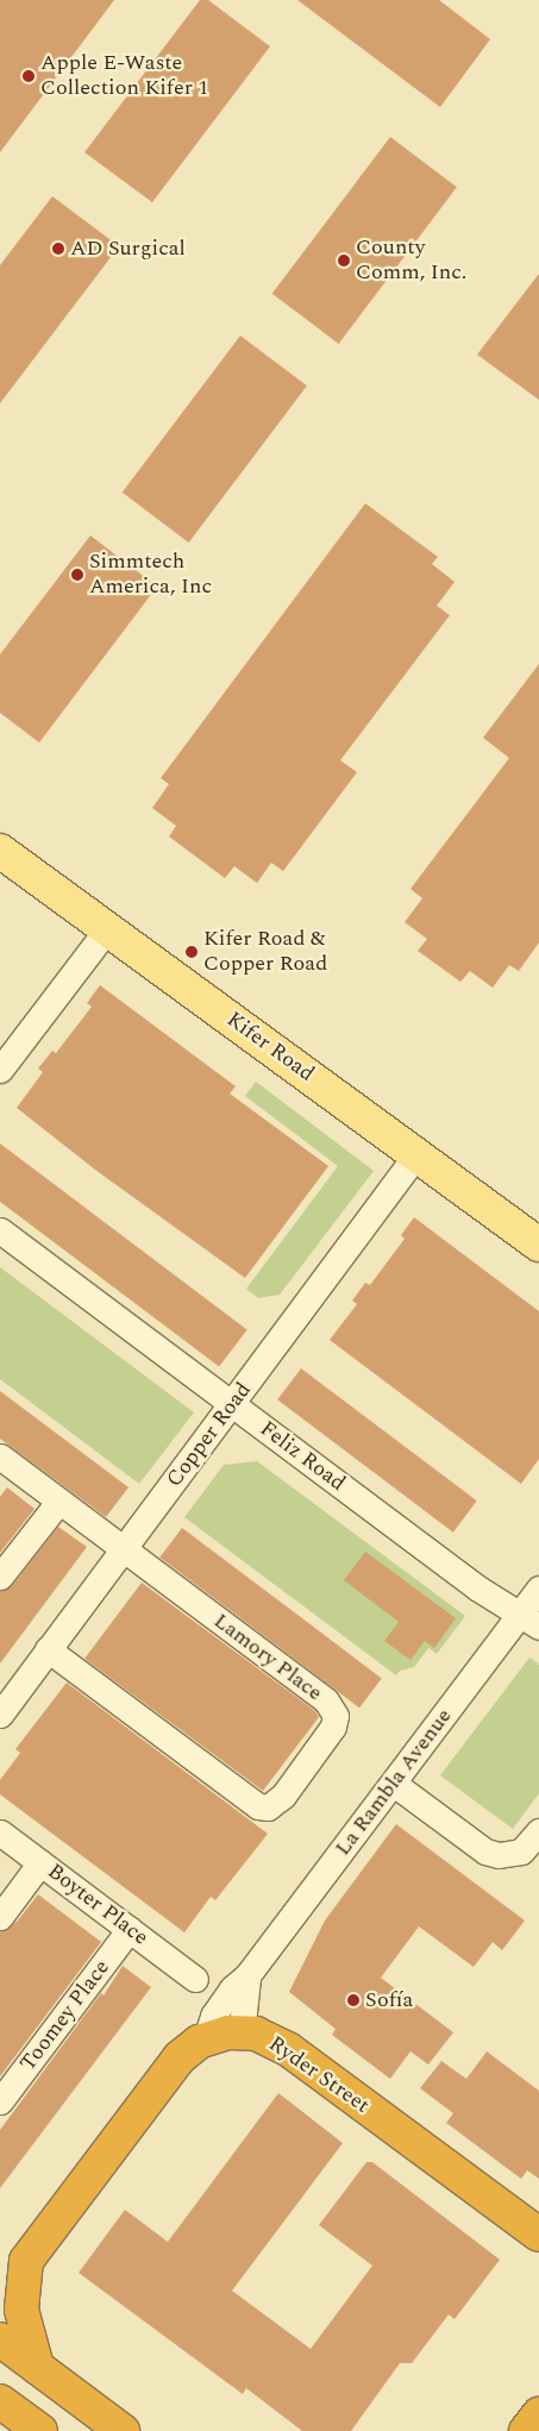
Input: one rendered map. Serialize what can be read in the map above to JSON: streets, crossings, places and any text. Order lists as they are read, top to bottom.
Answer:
{
  "streets": {
    "highway": ["Ryder Street"],
    "main road": ["Kifer Road"],
    "street": [
      "Copper Road",
      "Feliz Road",
      "Lamory Place",
      "La Rambla Avenue",
      "Boyter Place",
      "Toomey Place"
    ]
  },
  "crossings": [
    ["Kifer Road", "Copper Road"],
    ["Copper Road", "Feliz Road"],
    ["Copper Road", "Lamory Place"],
    ["Feliz Road", "La Rambla Avenue"],
    ["La Rambla Avenue", "Ryder Street"],
    ["Boyter Place", "Toomey Place"]
  ],
  "places": [
    "Apple E-Waste Collection Kifer 1",
    "AD Surgical",
    "County Comm, Inc.",
    "Simmtech America, Inc",
    "Kifer Road & Copper Road",
    "Sofía"
  ]
}
